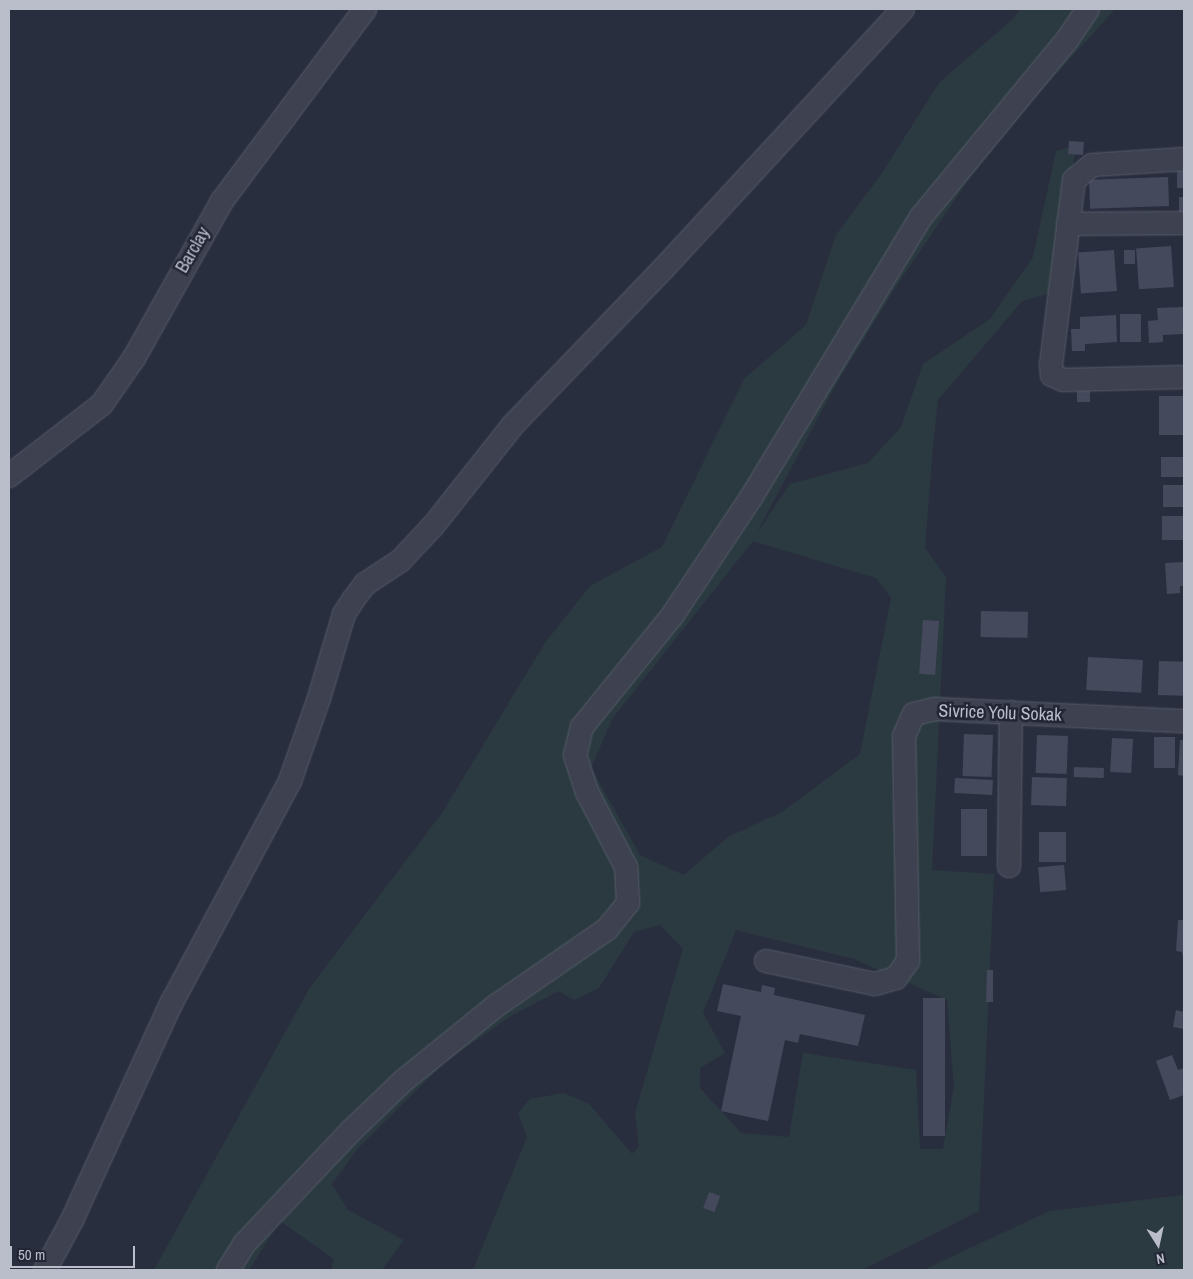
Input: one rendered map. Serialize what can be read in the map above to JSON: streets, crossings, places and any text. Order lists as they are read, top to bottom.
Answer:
{
  "streets": {
    "street": ["Barclay", "Sivrice Yolu Sokak"]
  },
  "scale_bar": "50 m",
  "north": "bottom"
}
